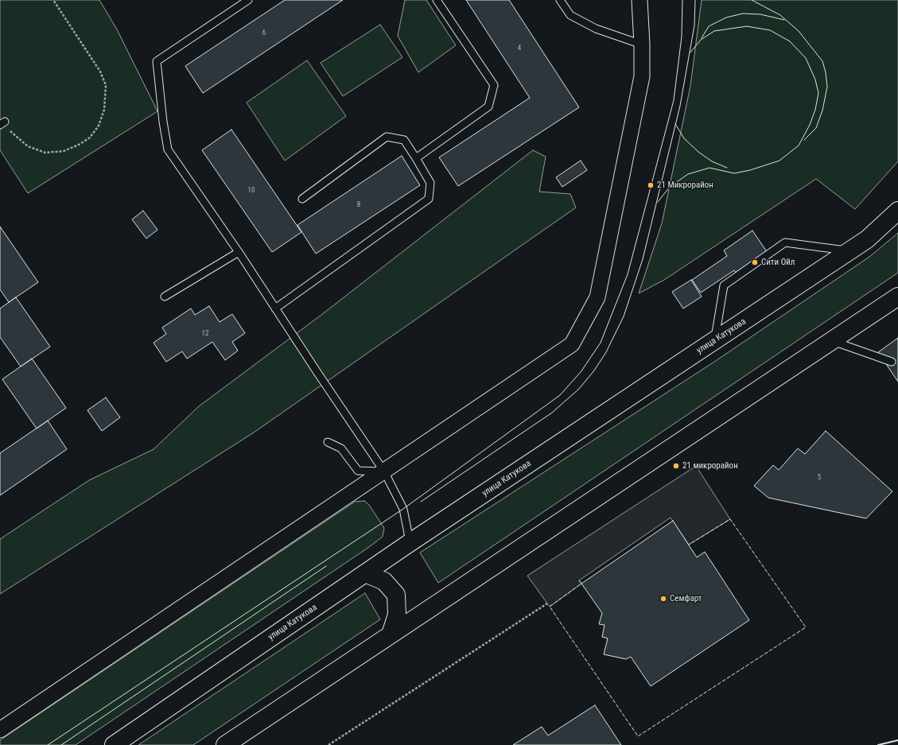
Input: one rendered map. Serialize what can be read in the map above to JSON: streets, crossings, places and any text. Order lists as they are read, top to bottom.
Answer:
{
  "streets": {
    "main road": ["улица Катукова"]
  },
  "places": [
    "21 Микрорайон",
    "Сити Ойл",
    "21 микрорайон",
    "Семфарт"
  ],
  "house_numbers": [
    "6",
    "4",
    "10",
    "8",
    "12",
    "5"
  ]
}
